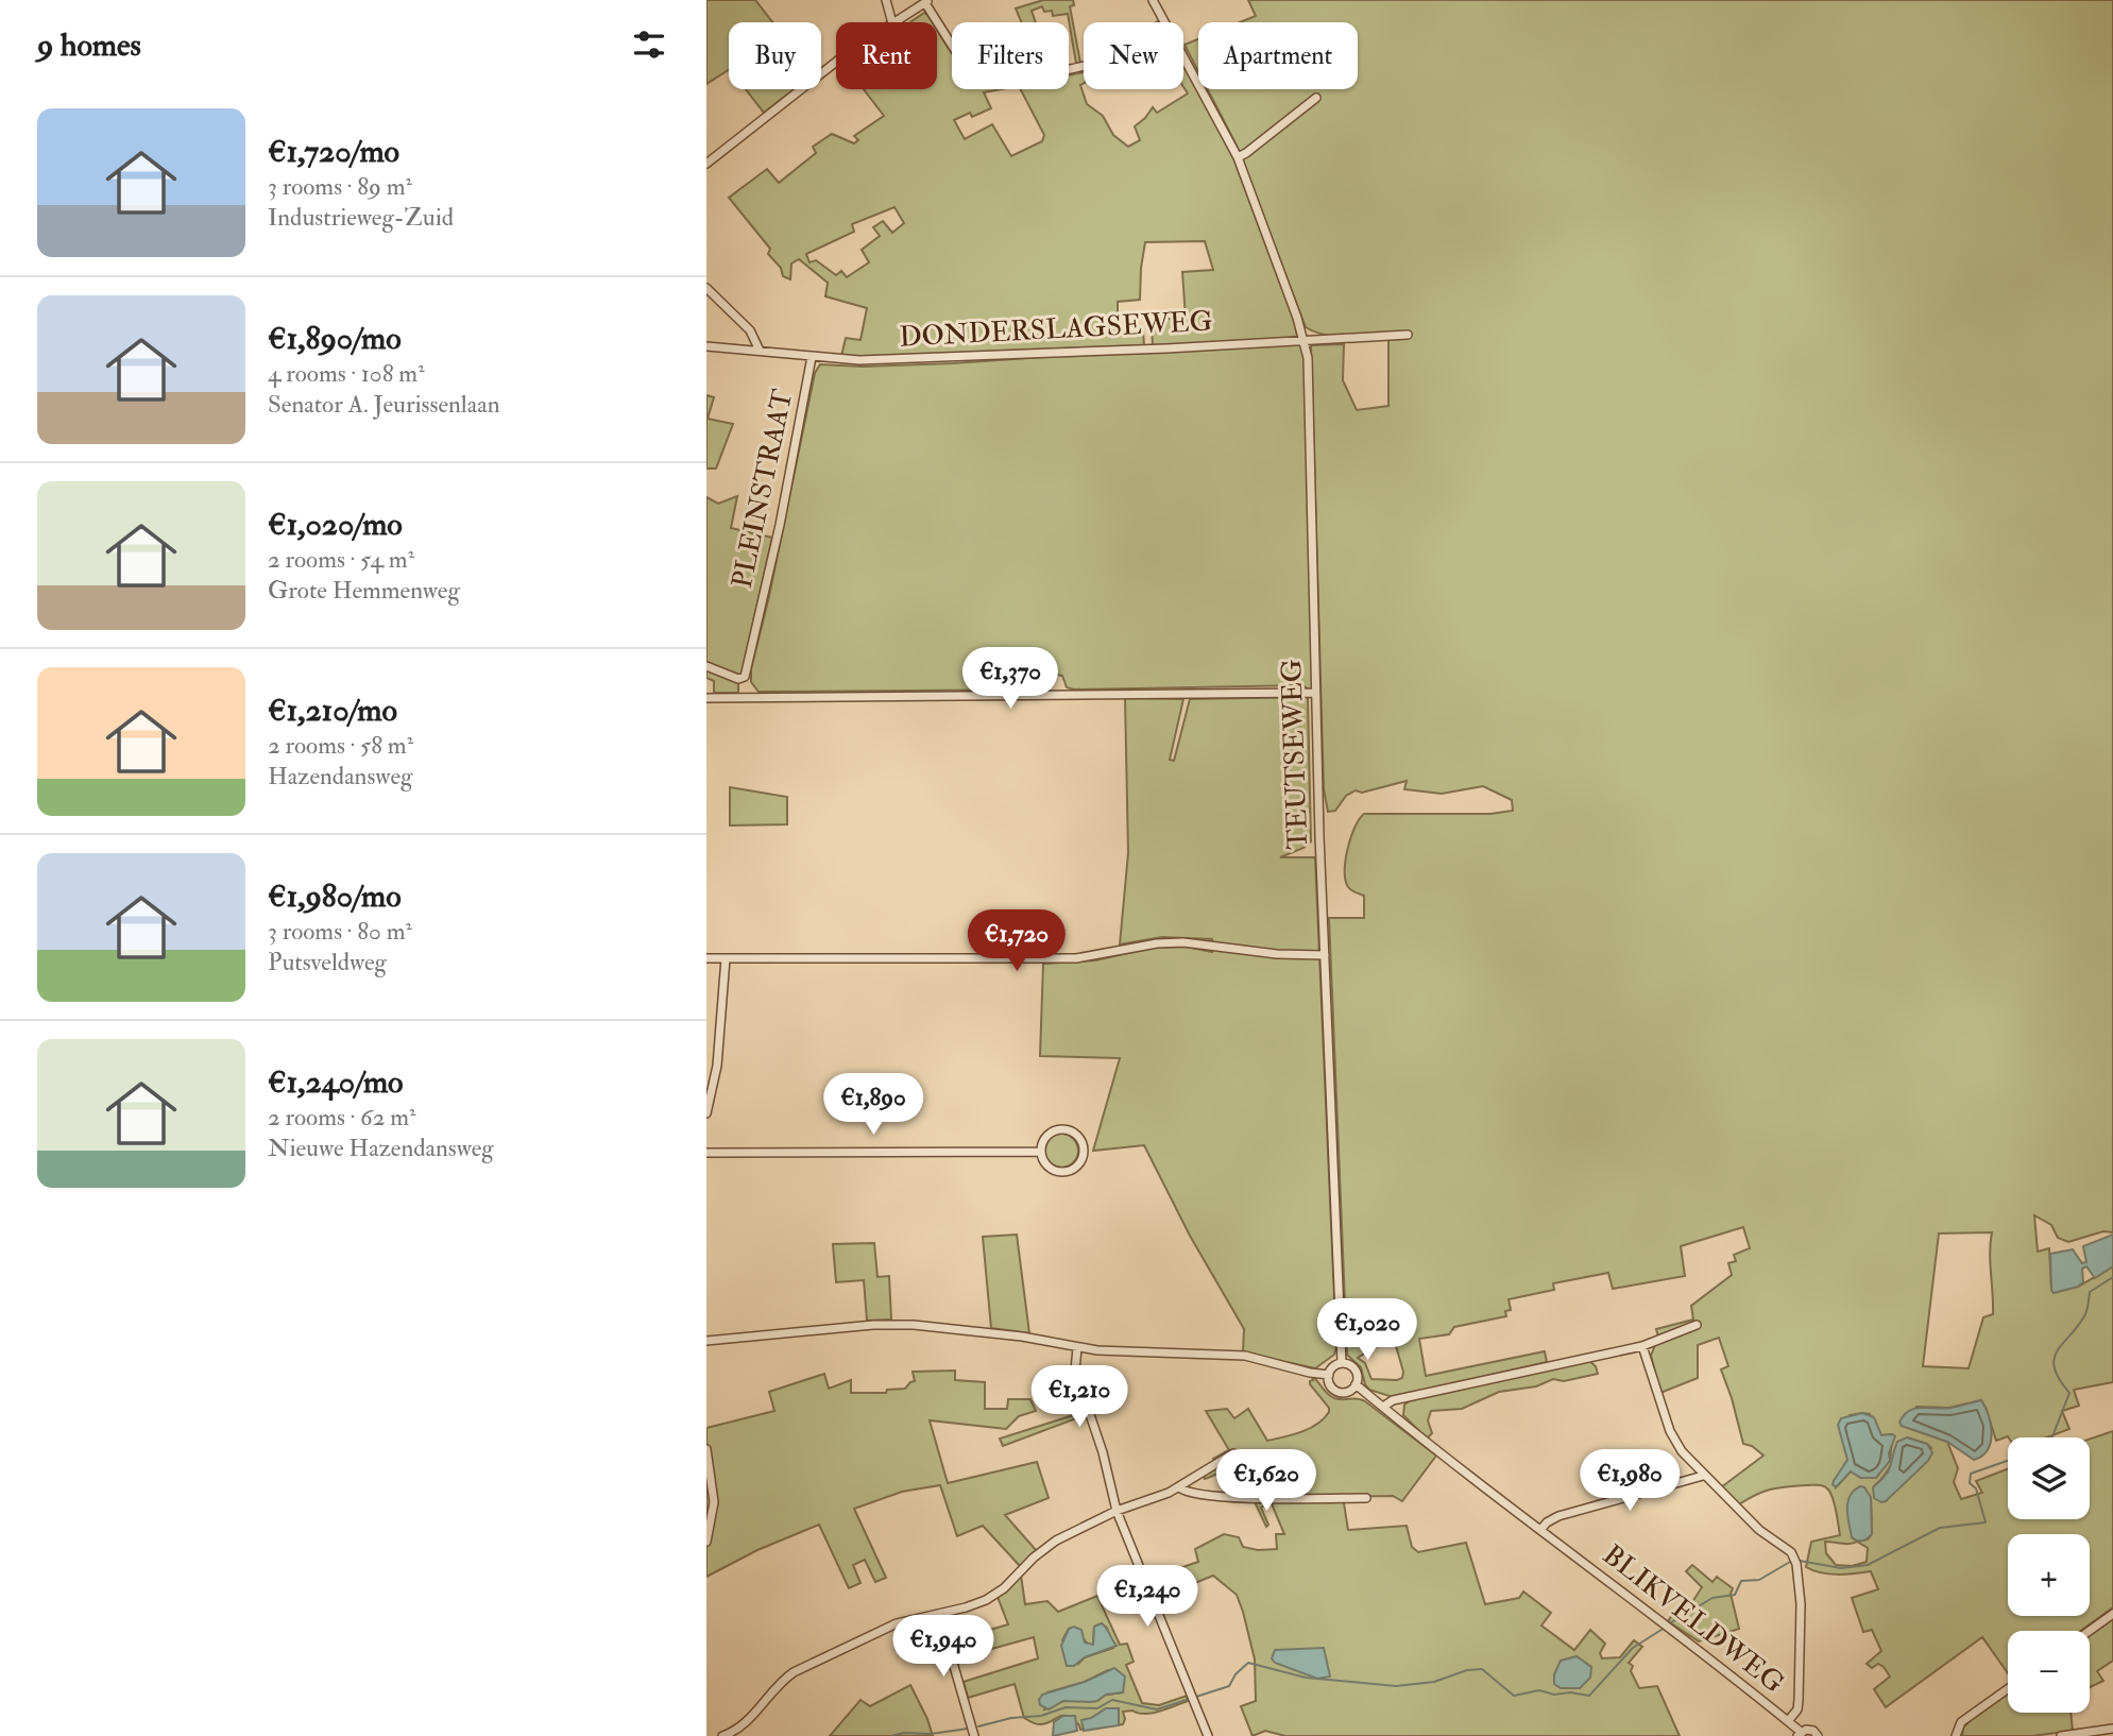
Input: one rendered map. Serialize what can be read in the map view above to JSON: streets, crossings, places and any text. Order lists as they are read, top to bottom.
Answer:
{
  "streets": {
    "street": [
      "DONDERSLAGSEWEG",
      "PLEINSTRAAT",
      "TEUTSEWEG",
      "BLIKVELDWEG"
    ]
  },
  "crossings": [
    ["DONDERSLAGSEWEG", "PLEINSTRAAT"],
    ["DONDERSLAGSEWEG", "TEUTSEWEG"],
    ["TEUTSEWEG", "BLIKVELDWEG"]
  ],
  "page": {
    "heading": "9 homes",
    "chip": [
      "Buy",
      "Rent",
      "Filters",
      "New",
      "Apartment"
    ],
    "list": [
      {
        "name": "€1,720/mo",
        "note": "3 rooms · 89 m² · Industrieweg-Zuid"
      },
      {
        "name": "€1,890/mo",
        "note": "4 rooms · 108 m² · Senator A. Jeurissenlaan"
      },
      {
        "name": "€1,020/mo",
        "note": "2 rooms · 54 m² · Grote Hemmenweg"
      },
      {
        "name": "€1,210/mo",
        "note": "2 rooms · 58 m² · Hazendansweg"
      },
      {
        "name": "€1,980/mo",
        "note": "3 rooms · 80 m² · Putsveldweg"
      },
      {
        "name": "€1,240/mo",
        "note": "2 rooms · 62 m² · Nieuwe Hazendansweg"
      }
    ],
    "price": [
      "€1,370",
      "€1,720",
      "€1,890",
      "€1,020",
      "€1,210",
      "€1,620",
      "€1,980",
      "€1,240",
      "€1,940"
    ],
    "map_buttons": ["+", "−"]
  }
}
